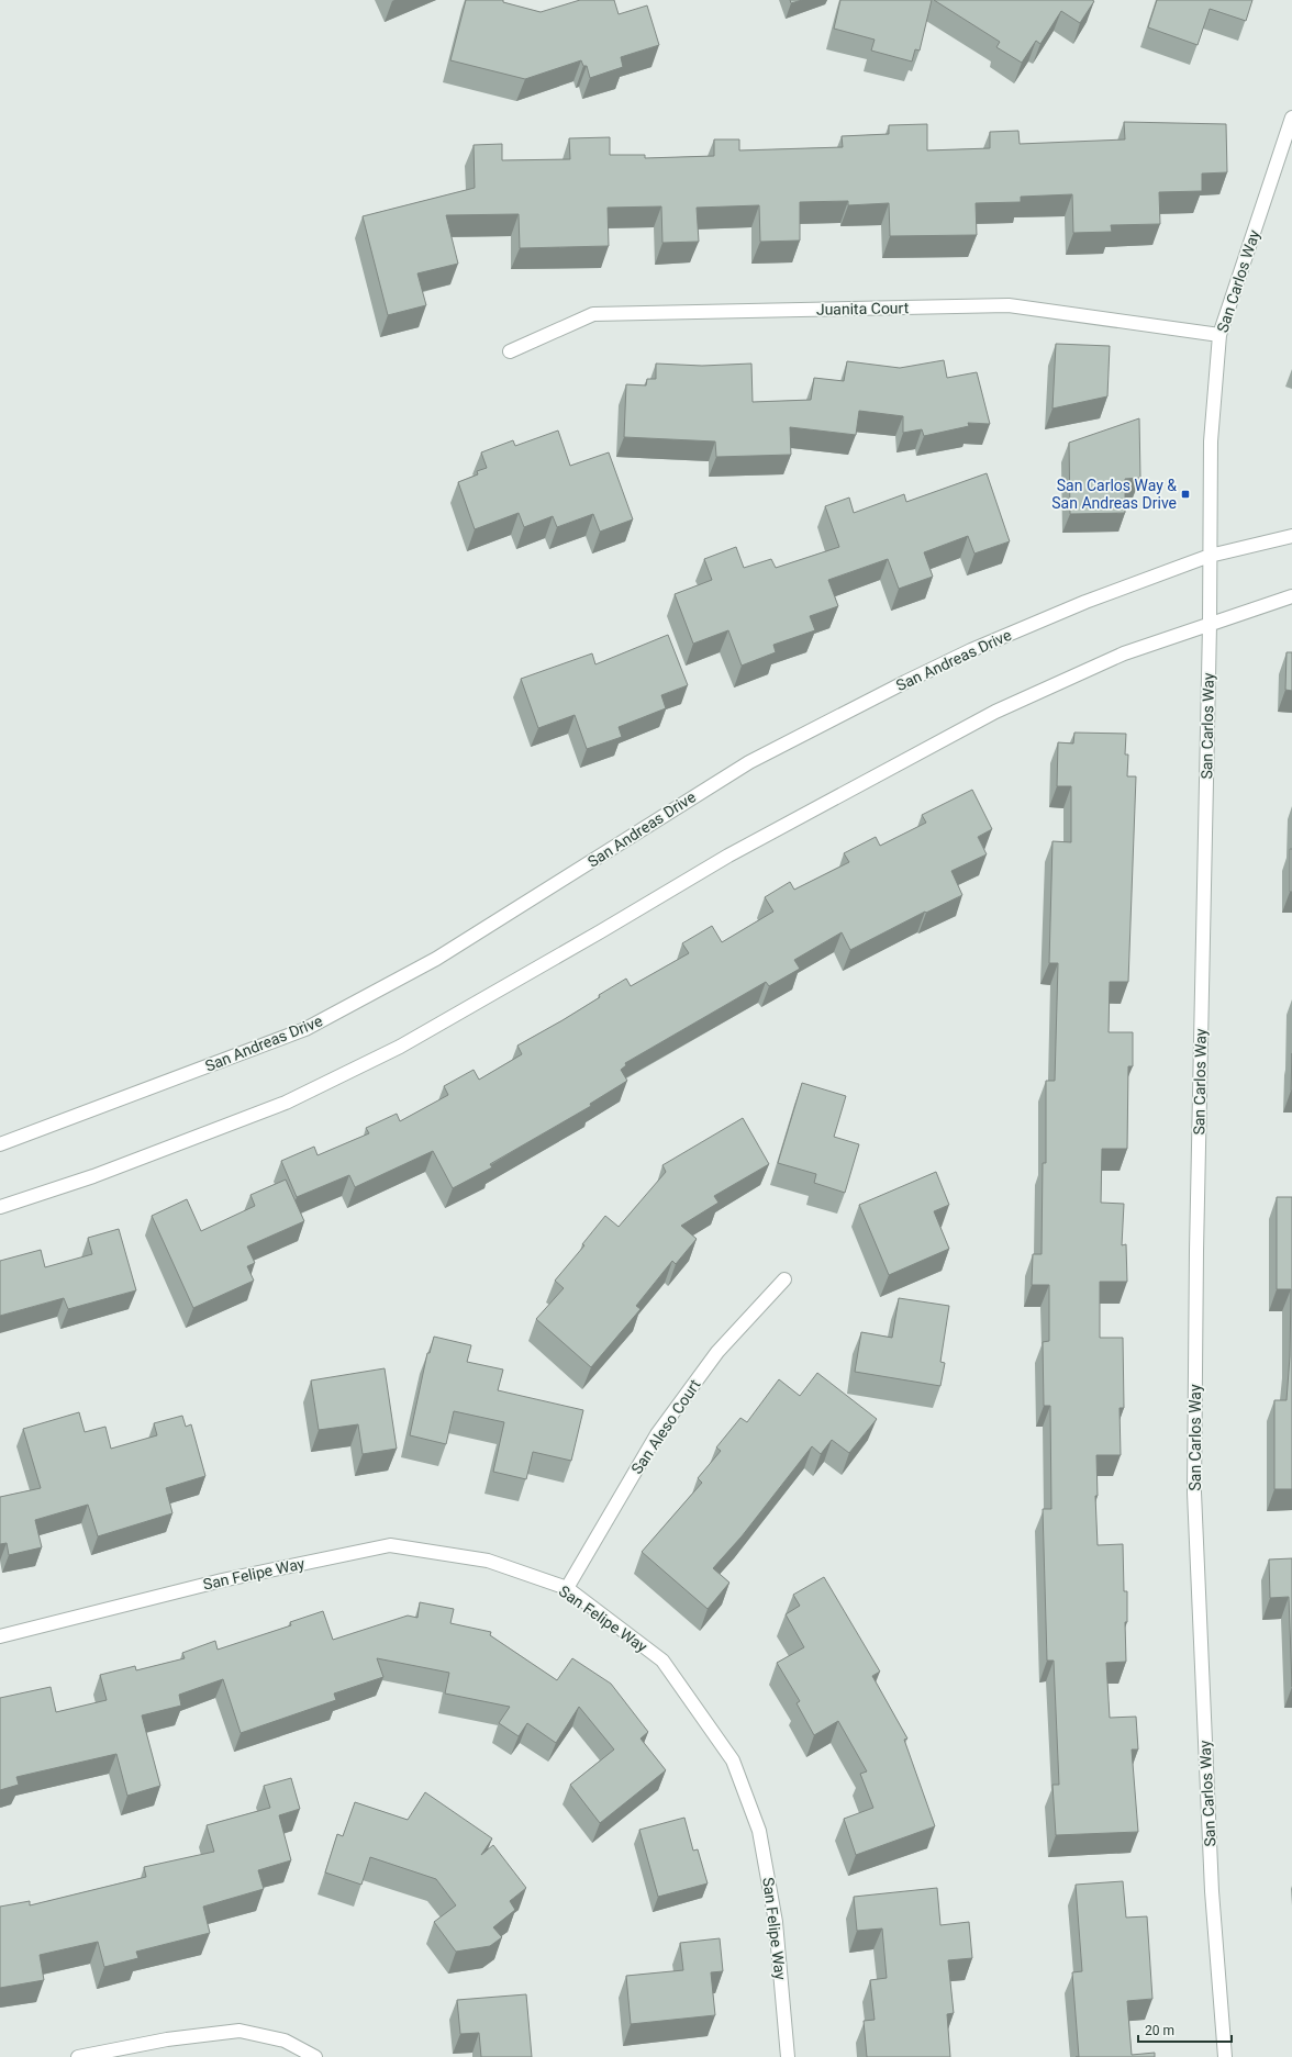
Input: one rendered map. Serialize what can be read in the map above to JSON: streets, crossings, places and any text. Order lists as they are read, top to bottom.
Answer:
{
  "streets": {
    "street": [
      "San Carlos Way",
      "Juanita Court",
      "San Andreas Drive",
      "San Aleso Court",
      "San Felipe Way"
    ]
  },
  "crossings": [
    ["San Carlos Way", "Juanita Court"],
    ["San Carlos Way", "San Andreas Drive"],
    ["San Aleso Court", "San Felipe Way"]
  ],
  "places": {
    "transit": ["San Carlos Way & San Andreas Drive"]
  },
  "scale_bar": "20 m"
}
